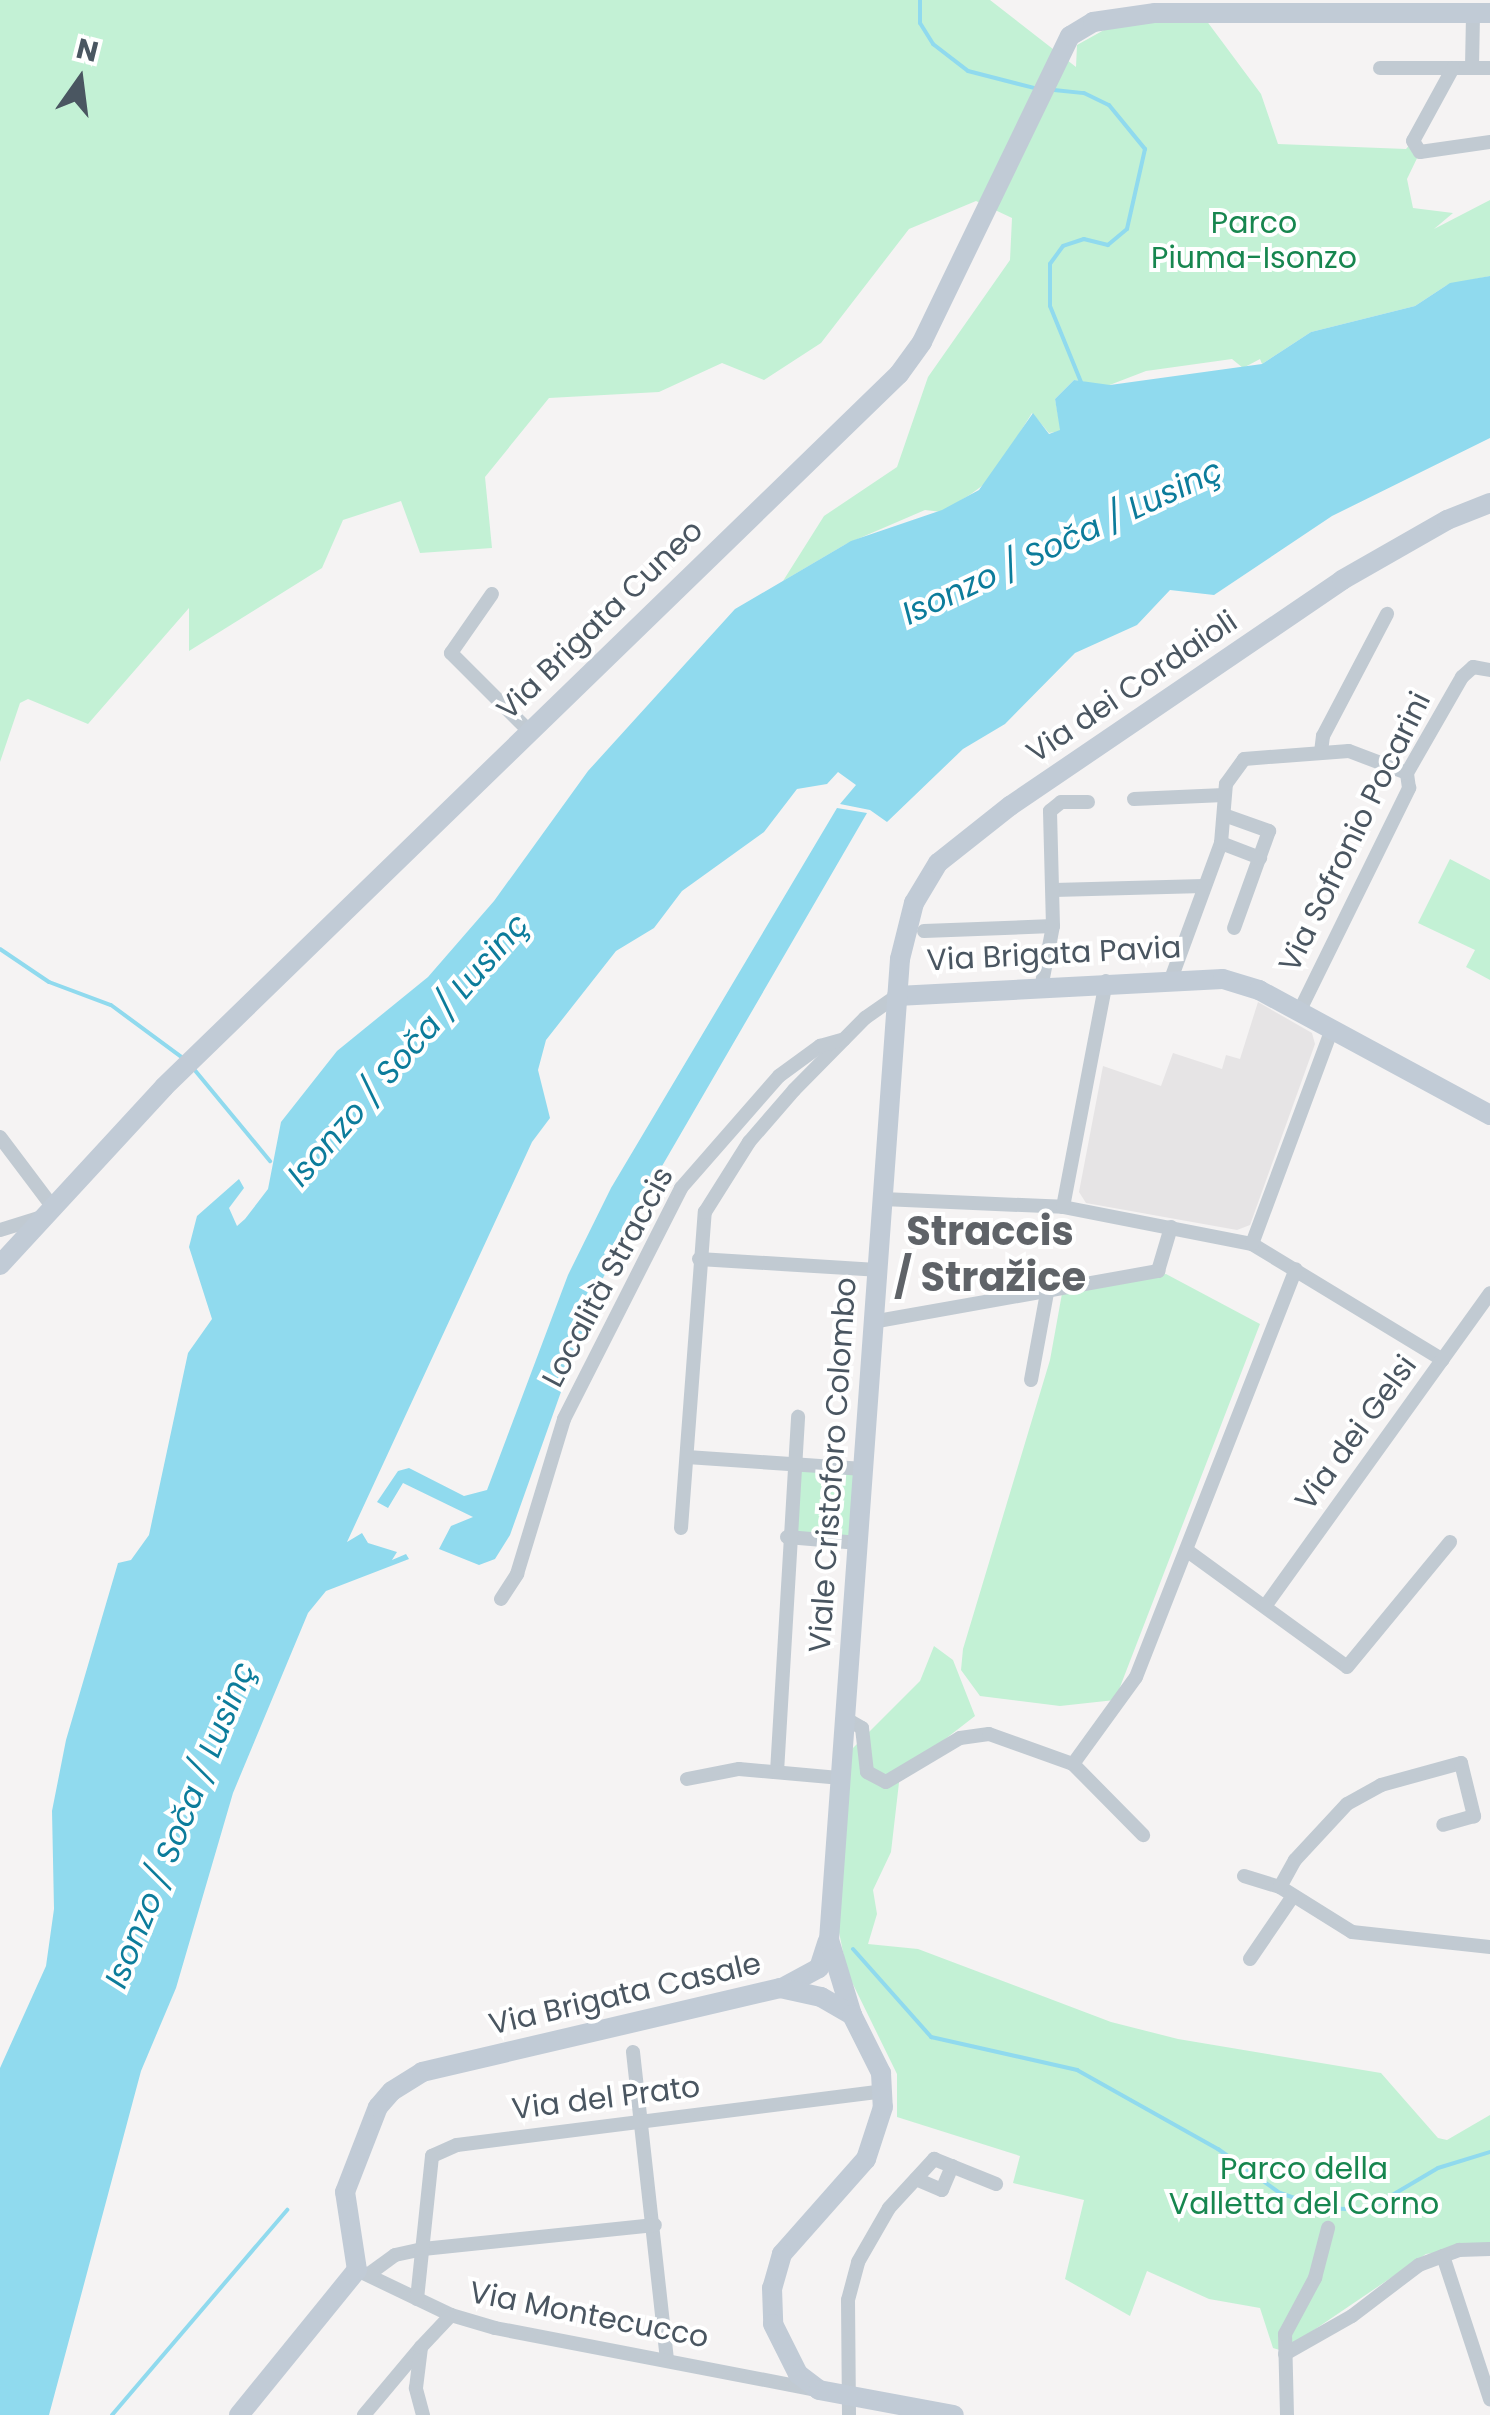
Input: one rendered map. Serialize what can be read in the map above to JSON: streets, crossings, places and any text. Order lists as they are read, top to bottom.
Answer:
{
  "streets": {
    "street": [
      "Via Brigata Cuneo",
      "Via dei Cordaioli",
      "Via Sofronio Pocarini",
      "Via Brigata Pavia",
      "Località Straccis",
      "Via dei Gelsi",
      "Viale Cristoforo Colombo",
      "Via Brigata Casale",
      "Via del Prato",
      "Via Montecucco"
    ]
  },
  "crossings": [
    ["Via dei Cordaioli", "Via Brigata Pavia"],
    ["Via dei Cordaioli", "Viale Cristoforo Colombo"],
    ["Via Sofronio Pocarini", "Via Brigata Pavia"],
    ["Via Brigata Pavia", "Località Straccis"],
    ["Via Brigata Pavia", "Viale Cristoforo Colombo"],
    ["Viale Cristoforo Colombo", "Via Brigata Casale"],
    ["Via Brigata Casale", "Via Montecucco"]
  ],
  "districts": ["Straccis / Stražice"],
  "water": ["Isonzo / Soča / Lusinç"],
  "parks": ["Parco Piuma-Isonzo", "Parco della Valletta del Corno"],
  "north": "top"
}
